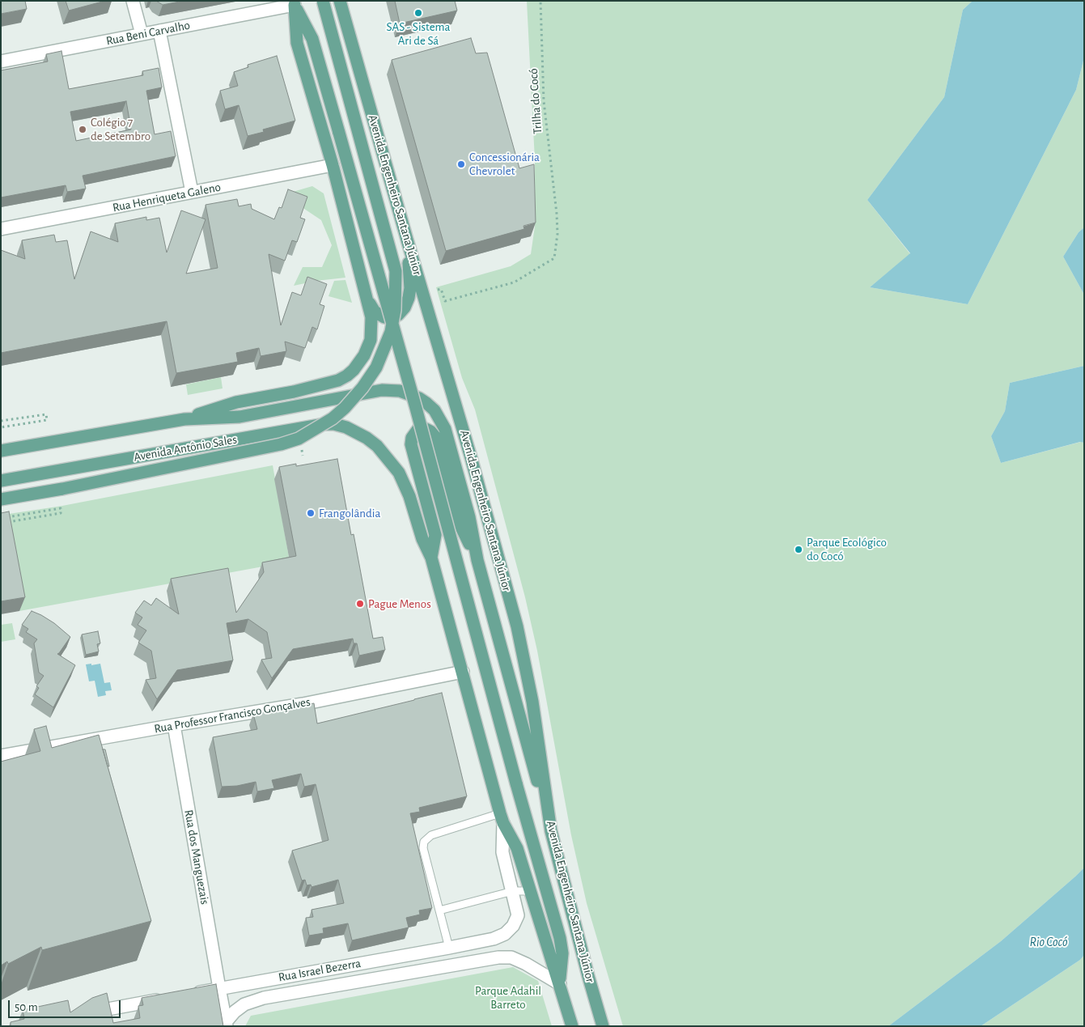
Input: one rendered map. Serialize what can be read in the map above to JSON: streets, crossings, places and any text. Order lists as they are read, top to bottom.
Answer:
{
  "streets": {
    "main road": ["Avenida Engenheiro Santana Júnior", "Avenida Antônio Sales"],
    "street": [
      "Rua Beni Carvalho",
      "Rua Henriqueta Galeno",
      "Rua Professor Francisco Gonçalves",
      "Rua dos Manguezais",
      "Rua Israel Bezerra"
    ],
    "path": ["Trilha do Cocó"]
  },
  "crossings": [
    ["Rua Beni Carvalho", "Avenida Engenheiro Santana Júnior"],
    ["Avenida Engenheiro Santana Júnior", "Avenida Antônio Sales"],
    ["Avenida Engenheiro Santana Júnior", "Rua Professor Francisco Gonçalves"],
    ["Avenida Engenheiro Santana Júnior", "Rua Israel Bezerra"],
    ["Rua Professor Francisco Gonçalves", "Rua dos Manguezais"],
    ["Rua dos Manguezais", "Rua Israel Bezerra"]
  ],
  "water": ["Rio Cocó"],
  "parks": ["Parque Adahil Barreto"],
  "places": [
    "SAS - Sistema Ari de Sá",
    "Colégio 7 de Setembro",
    "Concessionária Chevrolet",
    "Frangolândia",
    "Parque Ecológico do Cocó",
    "Pague Menos"
  ],
  "scale_bar": "50 m"
}
